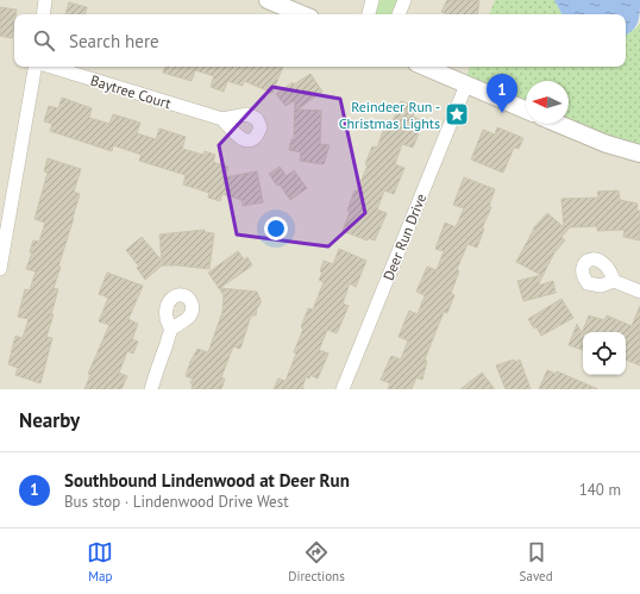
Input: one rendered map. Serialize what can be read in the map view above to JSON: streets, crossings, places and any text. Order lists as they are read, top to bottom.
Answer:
{
  "streets": {
    "street": ["Baytree Court", "Deer Run Drive"]
  },
  "places": {
    "place": ["Reindeer Run - Christmas Lights"]
  },
  "north": "left",
  "page": {
    "search": "Search here",
    "pins": "1",
    "heading": "Nearby",
    "list": [
      {
        "mark": "1",
        "name": "Southbound Lindenwood at Deer Run",
        "note": "Bus stop · Lindenwood Drive West",
        "value": "140 m"
      }
    ],
    "nav": ["Map", "Directions", "Saved"]
  }
}
